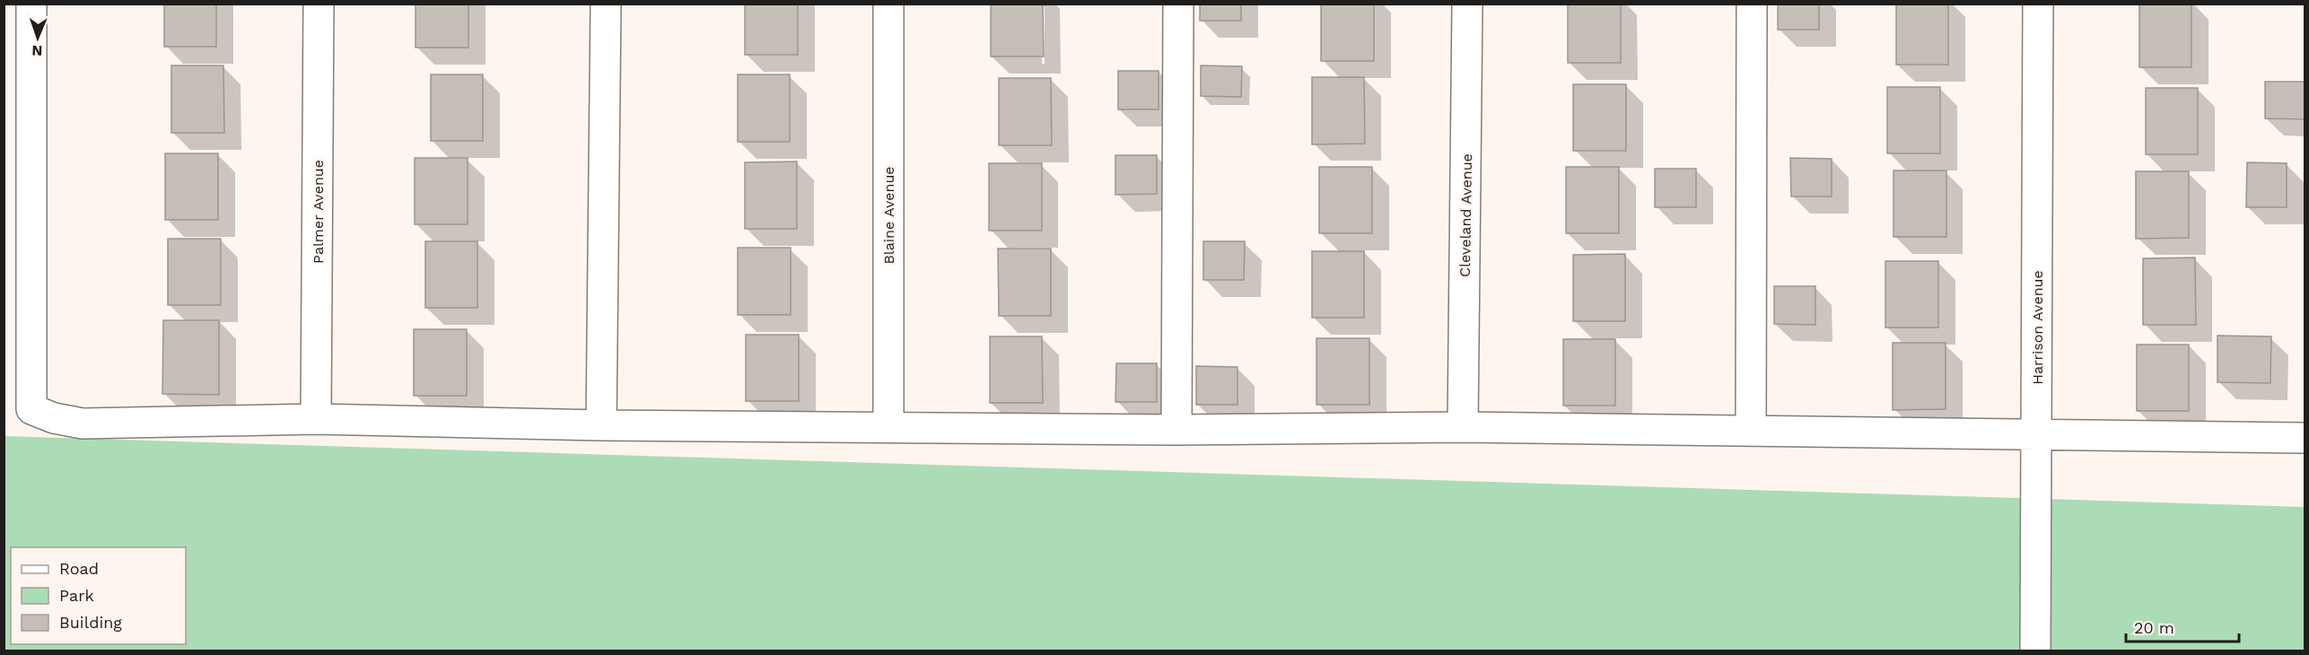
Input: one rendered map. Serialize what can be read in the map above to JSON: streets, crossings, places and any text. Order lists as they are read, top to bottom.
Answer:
{
  "streets": {
    "street": [
      "Palmer Avenue",
      "Blaine Avenue",
      "Cleveland Avenue",
      "Harrison Avenue"
    ]
  },
  "legend": ["Road", "Park", "Building"],
  "scale_bar": "20 m",
  "north": "bottom"
}
